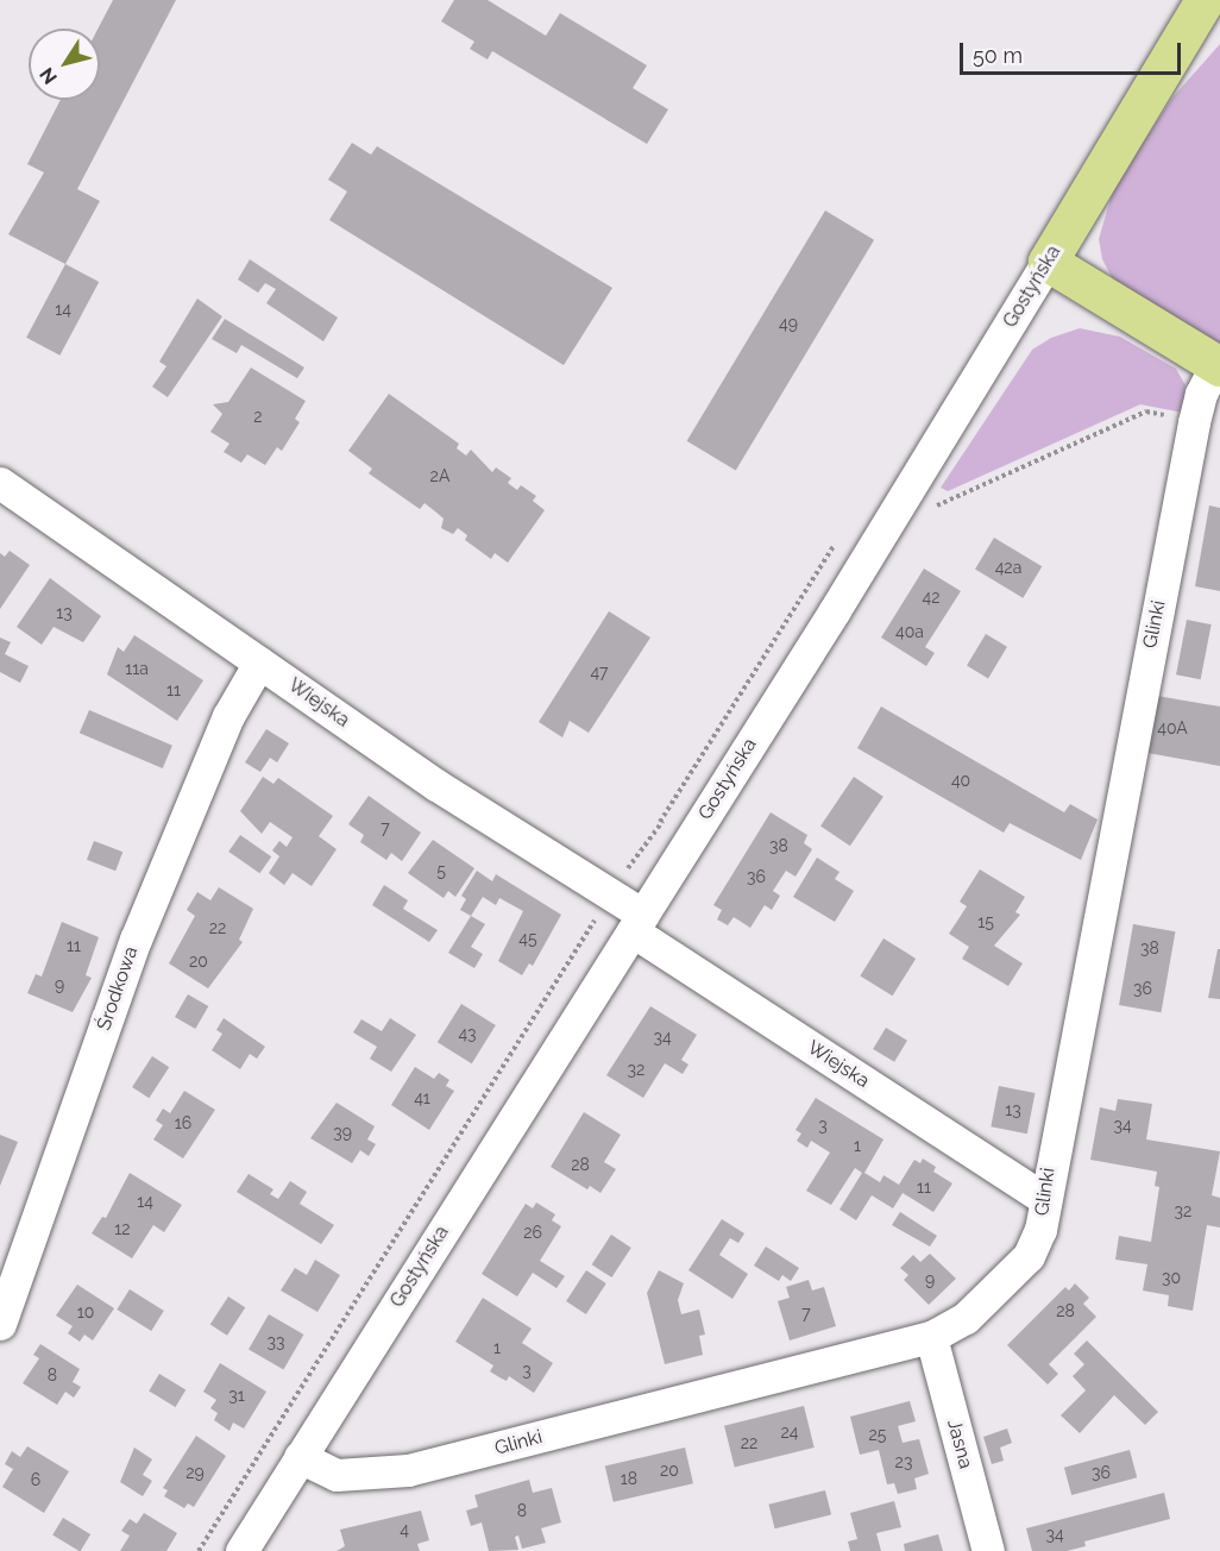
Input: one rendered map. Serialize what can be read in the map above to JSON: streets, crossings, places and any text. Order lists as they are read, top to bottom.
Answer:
{
  "streets": {
    "main road": ["Gostyńska"],
    "street": [
      "Glinki",
      "Wiejska",
      "Środkowa",
      "Jasna"
    ]
  },
  "crossings": [
    ["Gostyńska", "Glinki"],
    ["Gostyńska", "Wiejska"],
    ["Glinki", "Wiejska"],
    ["Glinki", "Jasna"],
    ["Wiejska", "Środkowa"]
  ],
  "house_numbers": [
    "14",
    "49",
    "2",
    "2A",
    "42a",
    "42",
    "13",
    "40a",
    "11a",
    "47",
    "11",
    "40A",
    "40",
    "7",
    "38",
    "5",
    "36",
    "15",
    "22",
    "45",
    "11",
    "38",
    "20",
    "9",
    "36",
    "43",
    "34",
    "32",
    "41",
    "13",
    "16",
    "3",
    "34",
    "39",
    "1",
    "28",
    "11",
    "14",
    "32",
    "12",
    "26",
    "30",
    "9",
    "28",
    "10",
    "7",
    "33",
    "1",
    "3",
    "8",
    "31",
    "24",
    "25",
    "22",
    "23",
    "20",
    "29",
    "36",
    "18",
    "6",
    "8",
    "4",
    "34"
  ],
  "scale_bar": "50 m",
  "north": "bottom left"
}
